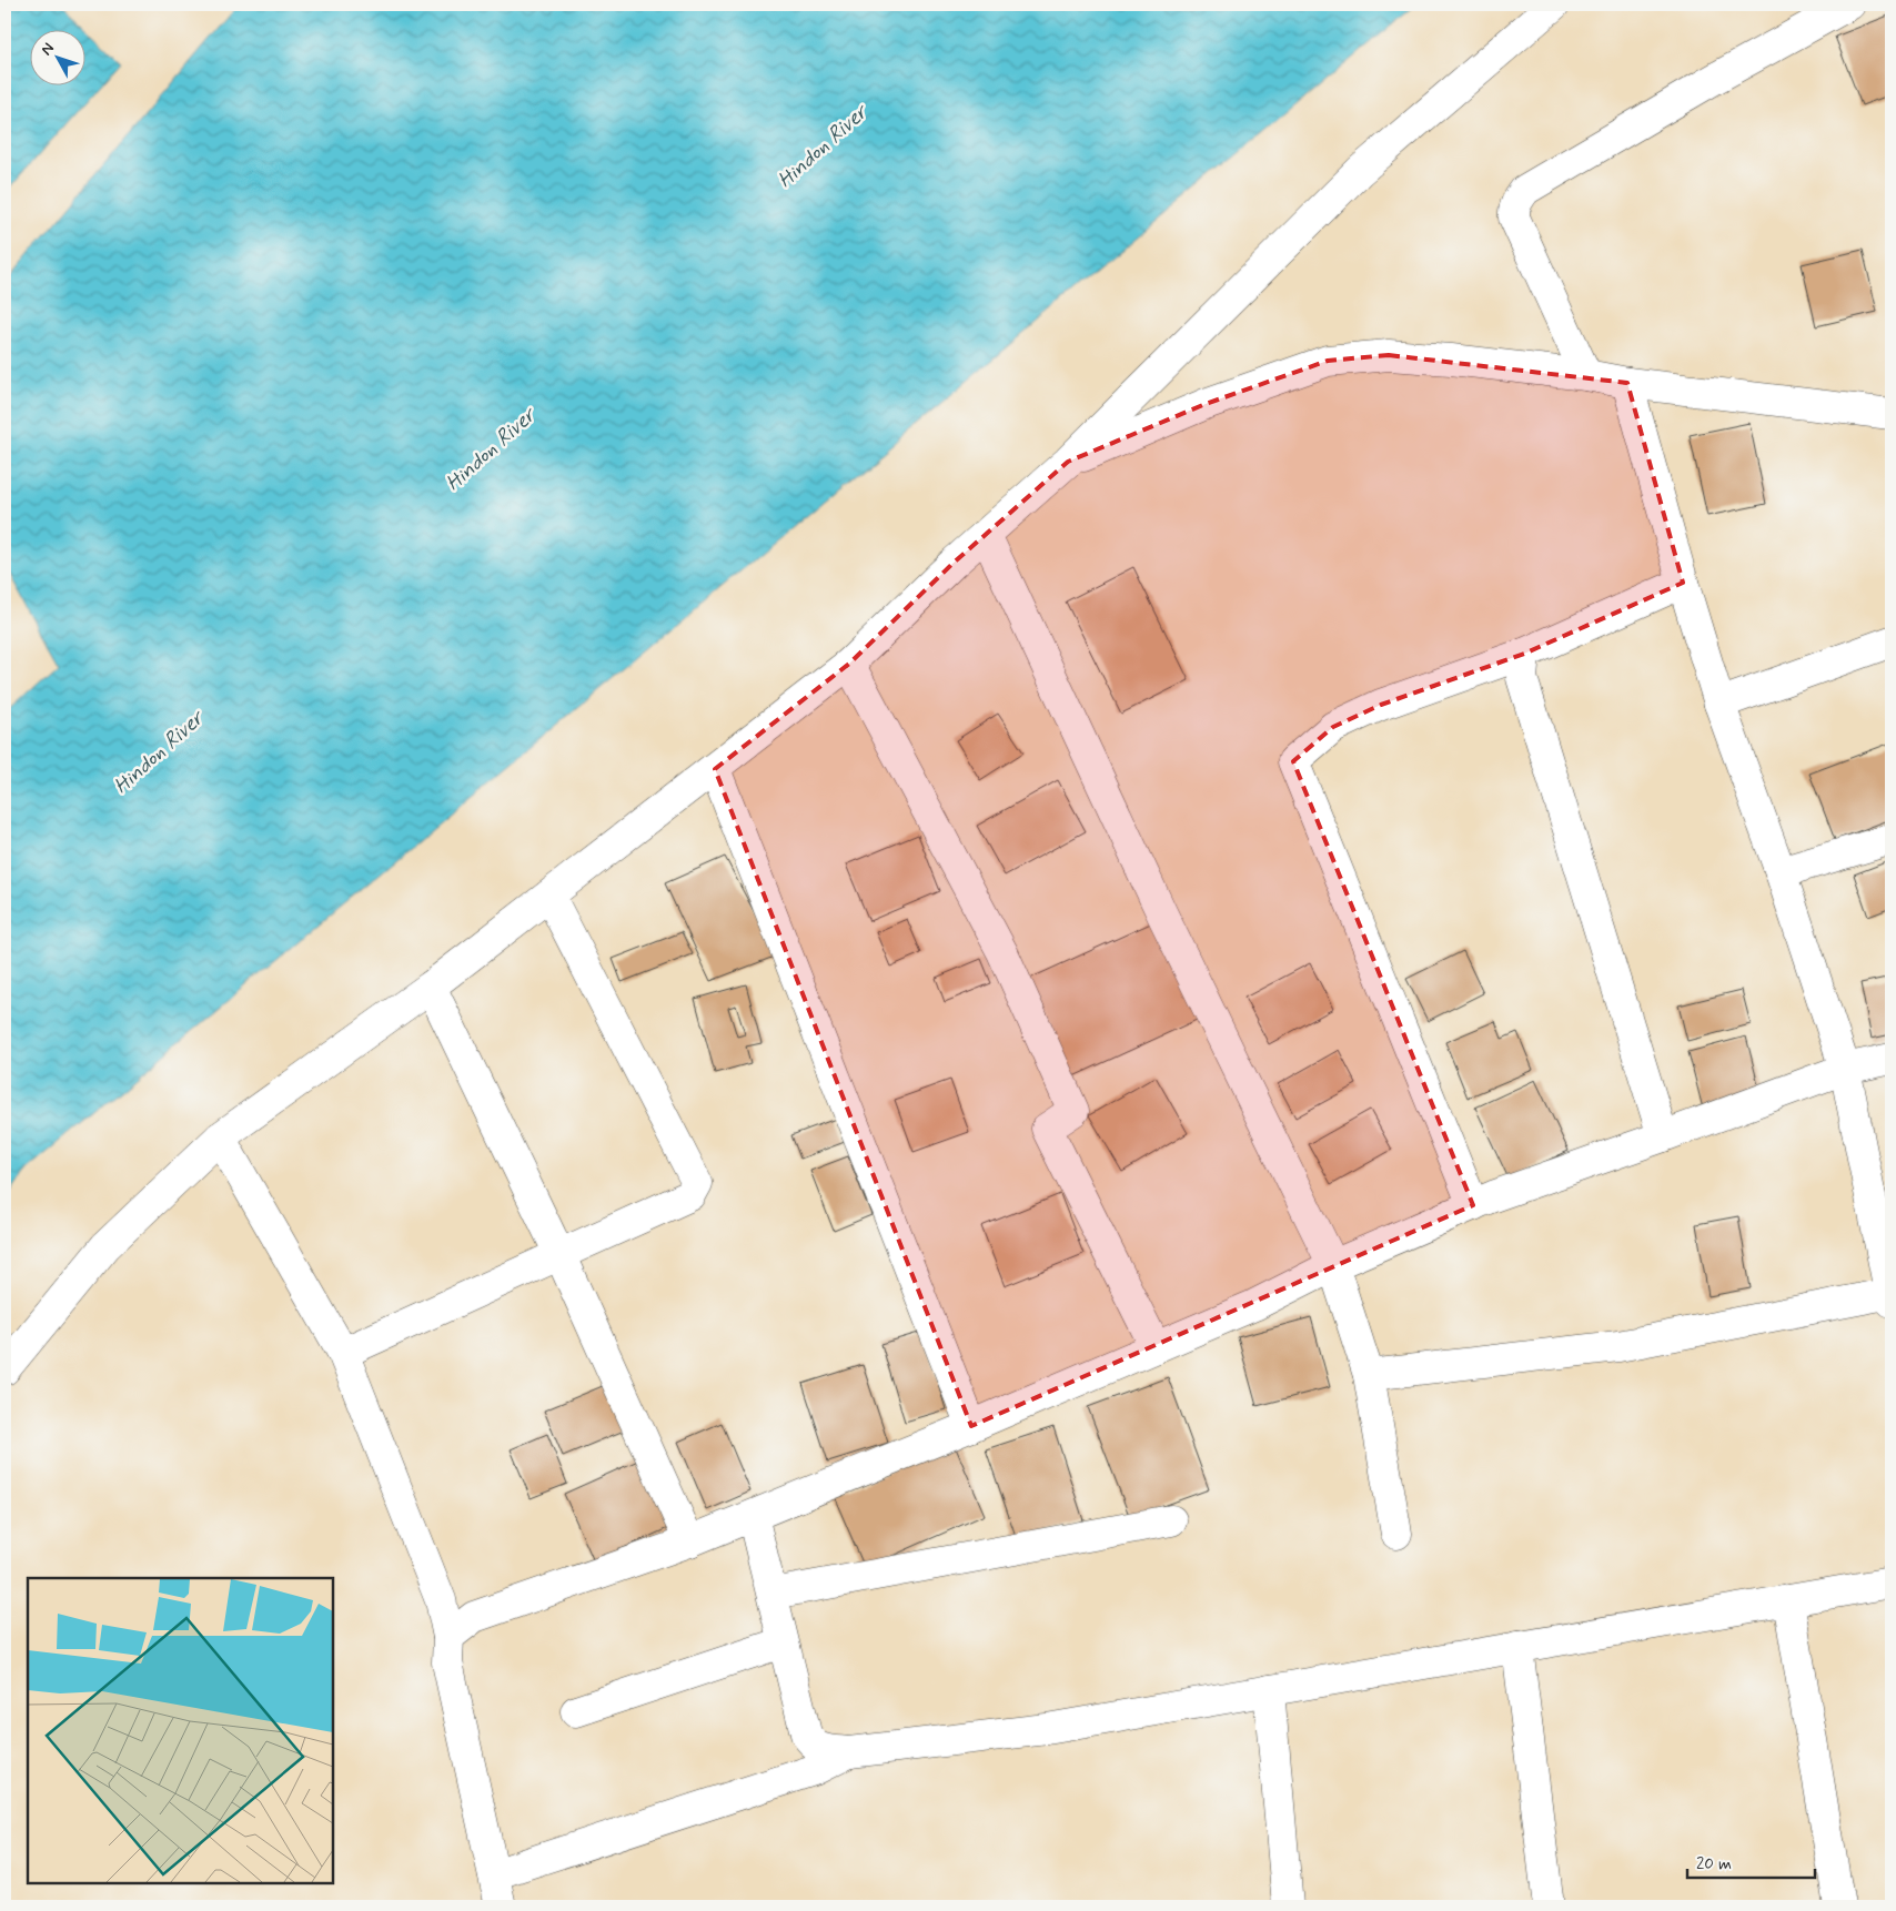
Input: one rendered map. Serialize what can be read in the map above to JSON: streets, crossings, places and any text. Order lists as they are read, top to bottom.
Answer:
{
  "water": ["Hindon River"],
  "scale_bar": "20 m",
  "north": "top left"
}
